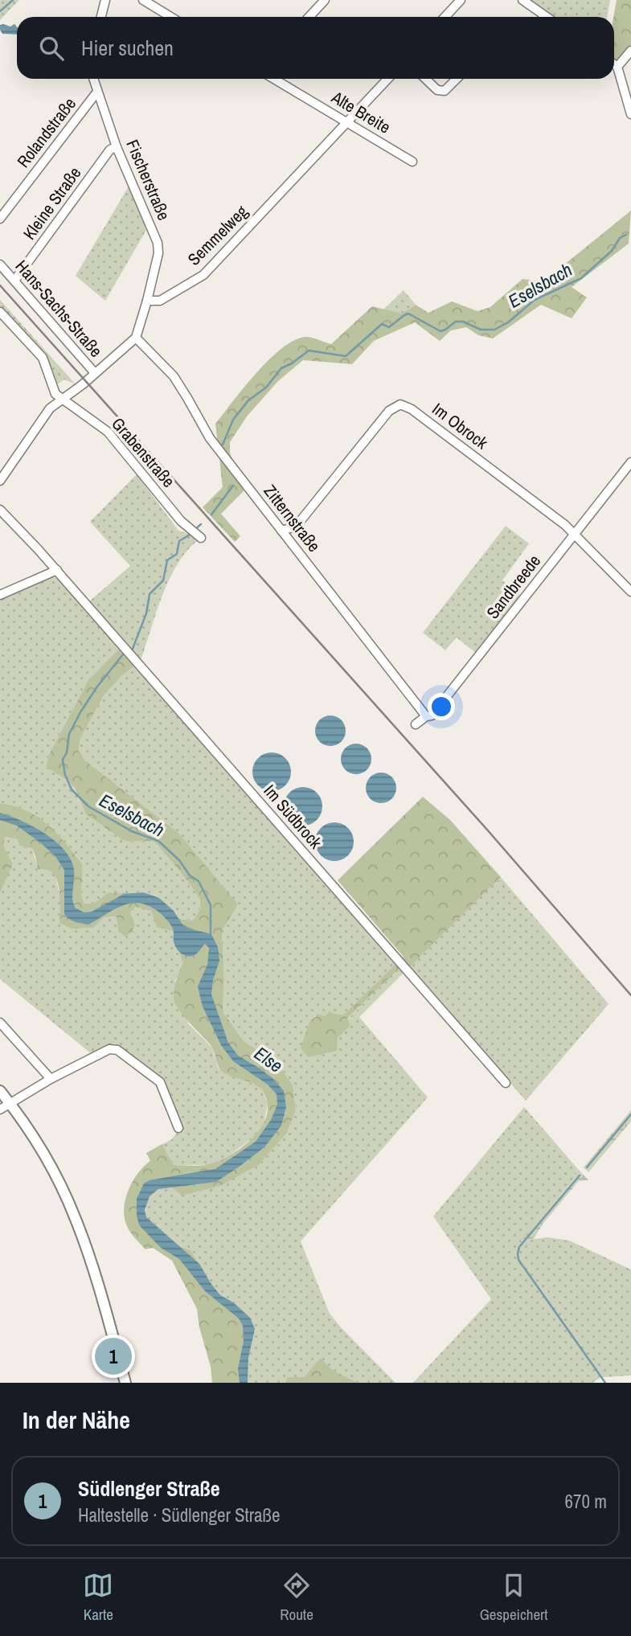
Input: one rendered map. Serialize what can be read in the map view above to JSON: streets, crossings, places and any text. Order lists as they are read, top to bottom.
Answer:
{
  "streets": {
    "street": [
      "Alte Breite",
      "Rolandstraße",
      "Fischerstraße",
      "Kleine Straße",
      "Semmelweg",
      "Hans-Sachs-Straße",
      "Im Obrock",
      "Grabenstraße",
      "Zitternstraße",
      "Sandbreede",
      "Im Südbrock"
    ]
  },
  "crossings": [
    ["Alte Breite", "Semmelweg"],
    ["Rolandstraße", "Fischerstraße"],
    ["Fischerstraße", "Kleine Straße"],
    ["Fischerstraße", "Semmelweg"],
    ["Kleine Straße", "Hans-Sachs-Straße"],
    ["Im Obrock", "Zitternstraße"],
    ["Im Obrock", "Sandbreede"],
    ["Zitternstraße", "Sandbreede"]
  ],
  "water": ["Eselsbach", "Else"],
  "page": {
    "search": "Hier suchen",
    "pins": "1",
    "heading": "In der Nähe",
    "list": [
      {
        "mark": "1",
        "name": "Südlenger Straße",
        "note": "Haltestelle · Südlenger Straße",
        "value": "670 m"
      }
    ],
    "nav": ["Karte", "Route", "Gespeichert"]
  }
}
